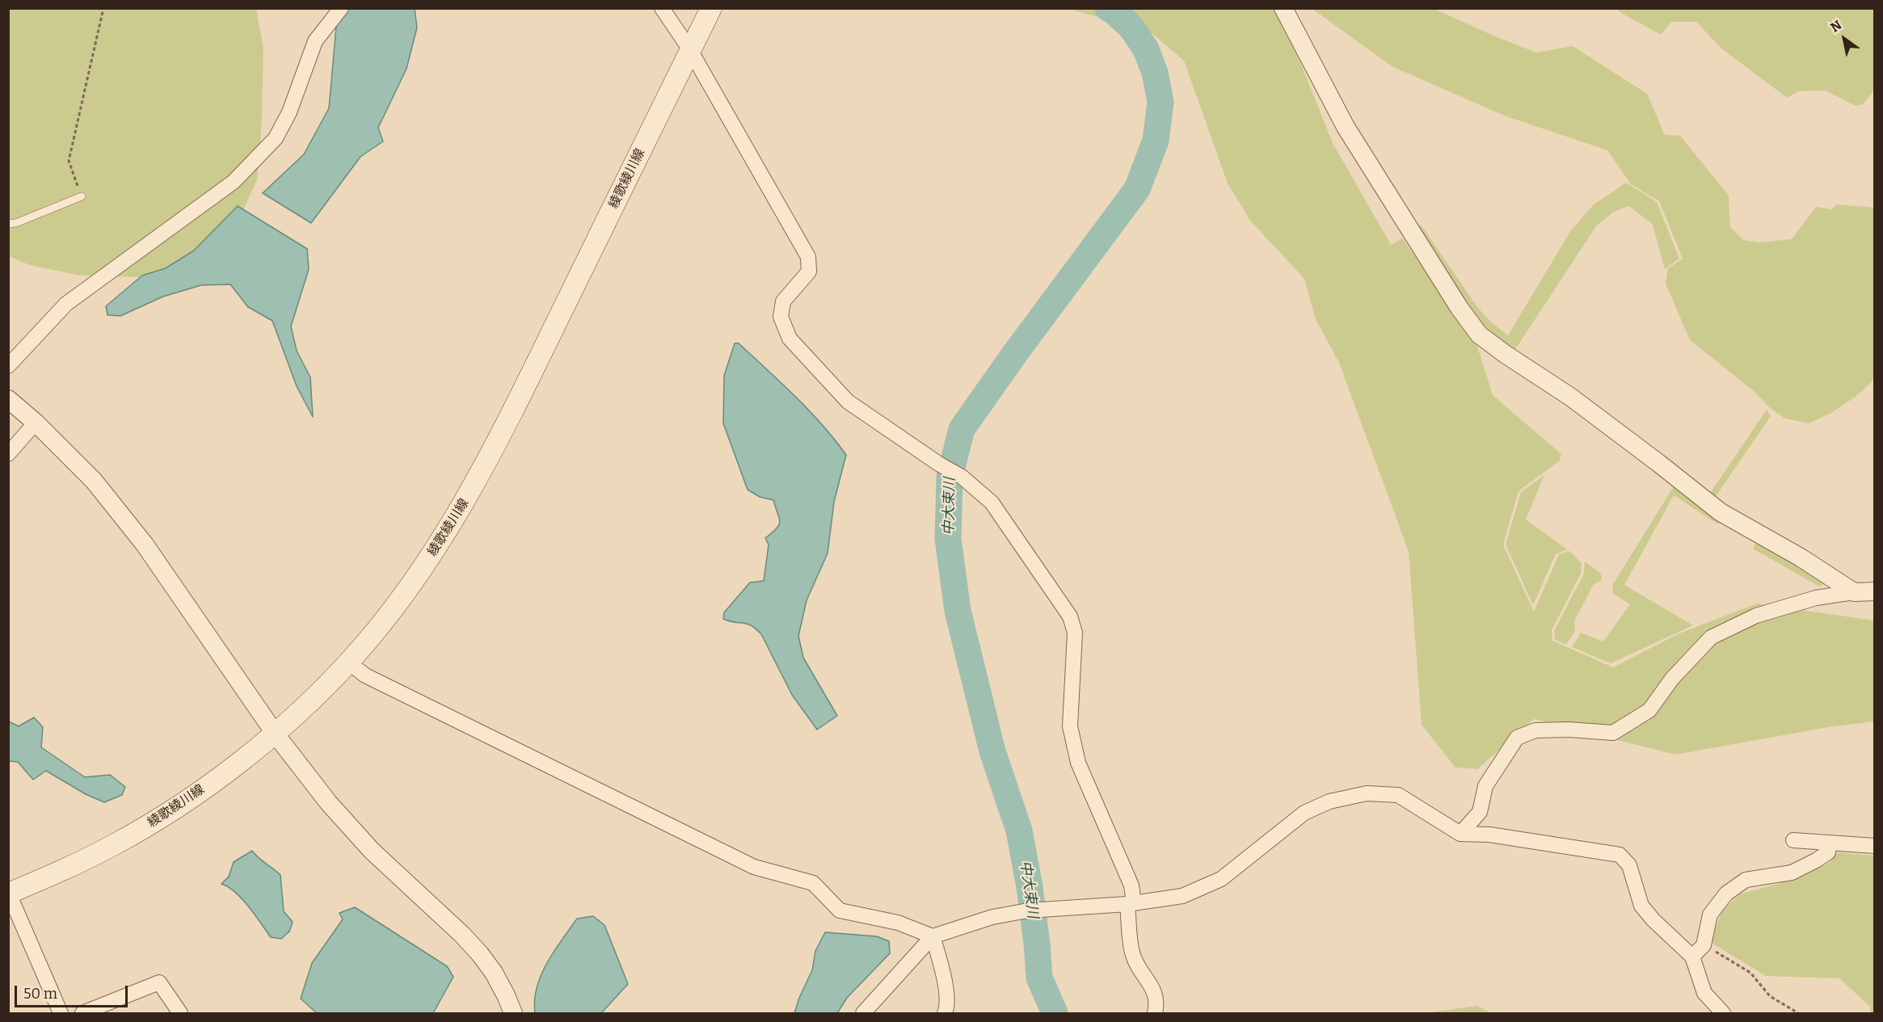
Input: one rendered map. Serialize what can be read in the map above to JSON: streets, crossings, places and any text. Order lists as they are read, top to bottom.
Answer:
{
  "streets": {
    "main road": ["綾歌綾川線"]
  },
  "water": ["中大束川"],
  "scale_bar": "50 m",
  "north": "top left"
}
